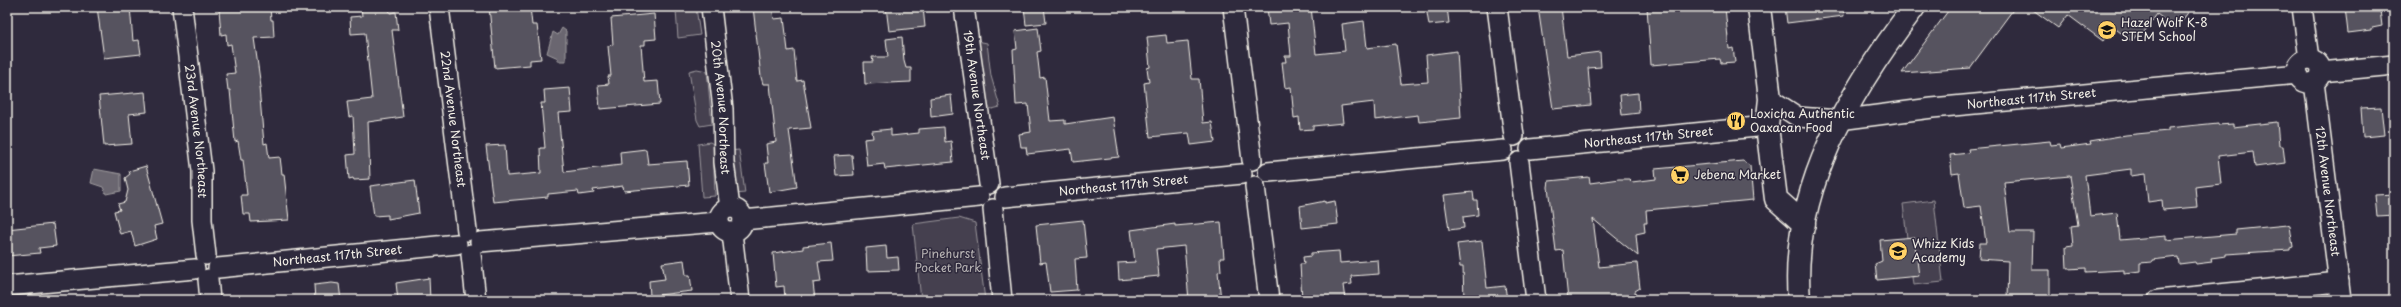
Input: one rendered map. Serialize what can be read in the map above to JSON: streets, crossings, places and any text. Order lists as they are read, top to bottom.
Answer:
{
  "streets": {
    "street": [
      "19th Avenue Northeast",
      "Northeast 117th Street",
      "20th Avenue Northeast",
      "22nd Avenue Northeast",
      "23rd Avenue Northeast",
      "12th Avenue Northeast"
    ]
  },
  "crossings": [
    ["19th Avenue Northeast", "Northeast 117th Street"],
    ["Northeast 117th Street", "20th Avenue Northeast"],
    ["Northeast 117th Street", "22nd Avenue Northeast"],
    ["Northeast 117th Street", "23rd Avenue Northeast"],
    ["Northeast 117th Street", "12th Avenue Northeast"]
  ],
  "parks": ["Pinehurst Pocket Park"],
  "places": {
    "school or university": ["Hazel Wolf K-8 STEM School", "Whizz Kids Academy"],
    "restaurant": ["Loxicha Authentic Oaxacan Food"],
    "supermarket": ["Jebena Market"]
  }
}
